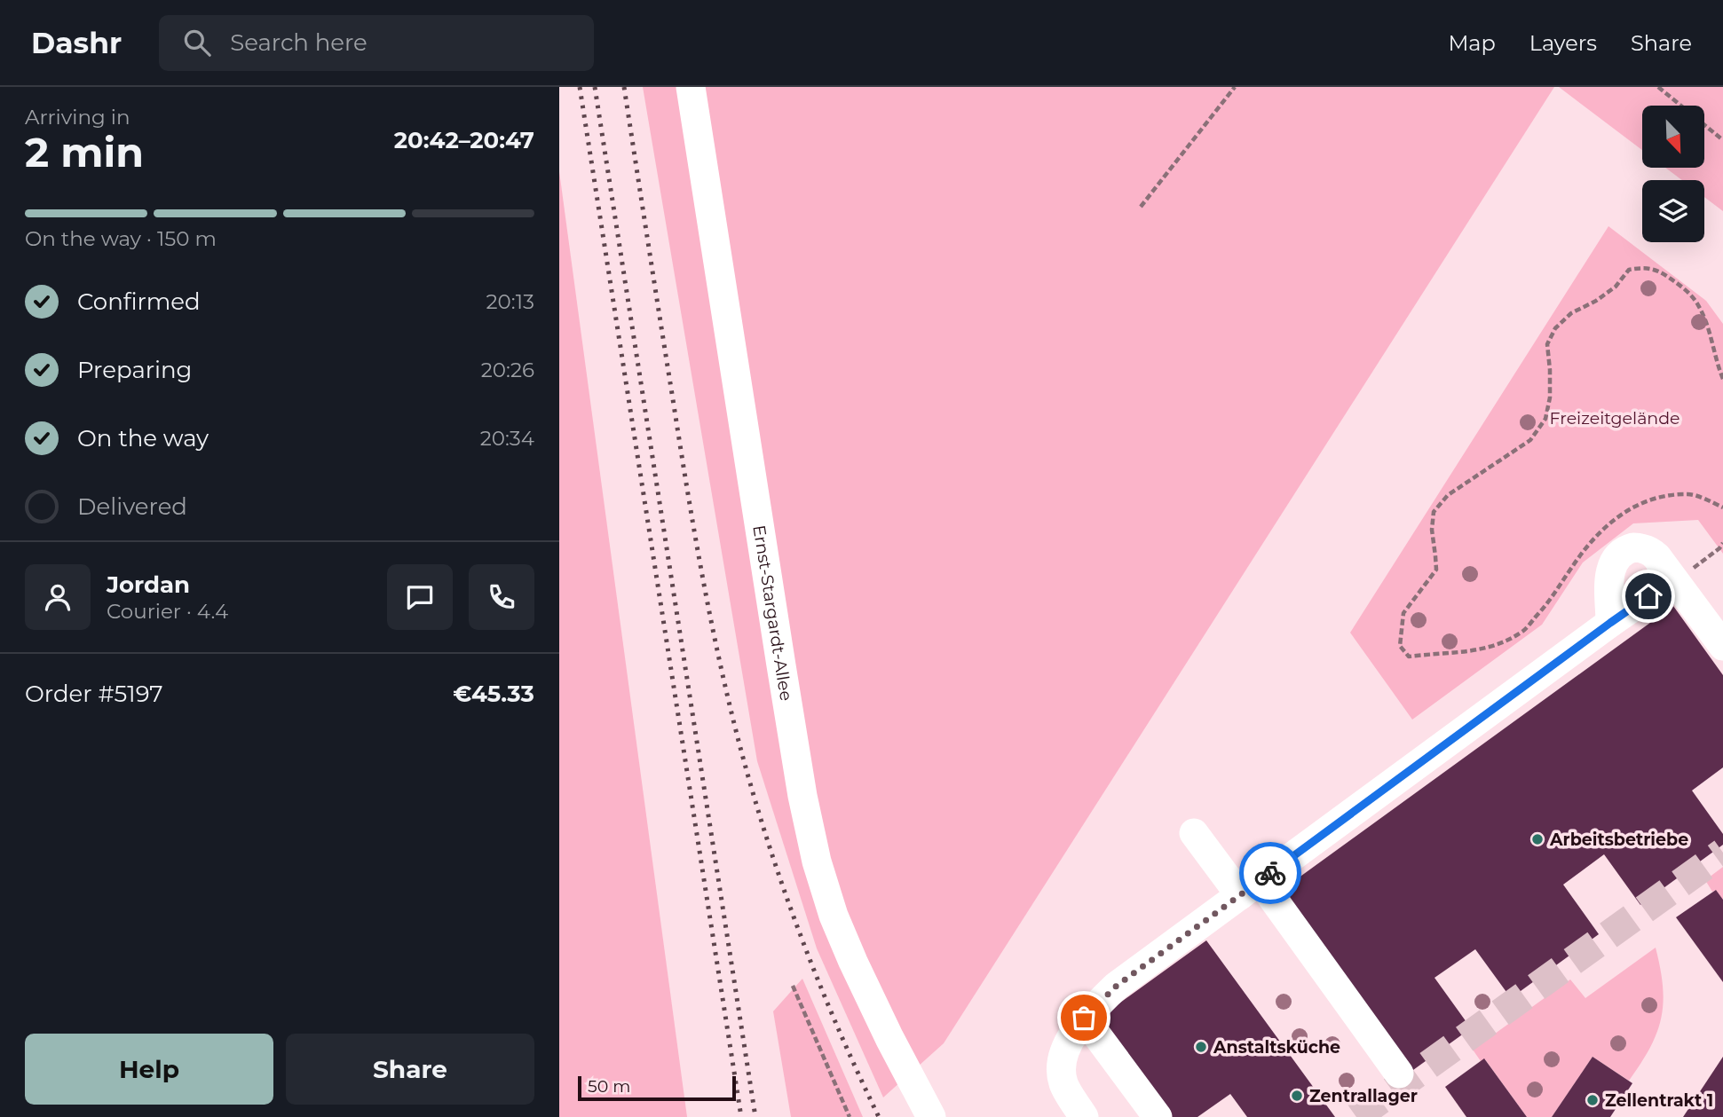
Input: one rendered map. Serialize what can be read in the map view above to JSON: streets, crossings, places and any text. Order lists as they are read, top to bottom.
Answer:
{
  "streets": {
    "street": ["Ernst-Stargardt-Allee"]
  },
  "parks": ["Freizeitgelände"],
  "places": [
    "Arbeitsbetriebe",
    "Anstaltsküche",
    "Zentrallager",
    "Zellentrakt 1"
  ],
  "scale_bar": "50 m",
  "north": "bottom right",
  "page": {
    "header": "Dashr",
    "search": "Search here",
    "nav": ["Map", "Layers", "Share"],
    "heading": ["2 min", "Arriving in", "20:42–20:47"],
    "panel": [
      "Jordan",
      "Courier · 4.4",
      "Order #5197",
      "€45.33"
    ],
    "bar": "On the way · 150 m",
    "list": [
      ["Confirmed", "20:13"],
      ["Preparing", "20:26"],
      ["On the way", "20:34"],
      "Delivered"
    ],
    "buttons": ["Help", "Share"],
    "scale": "50 m"
  }
}
